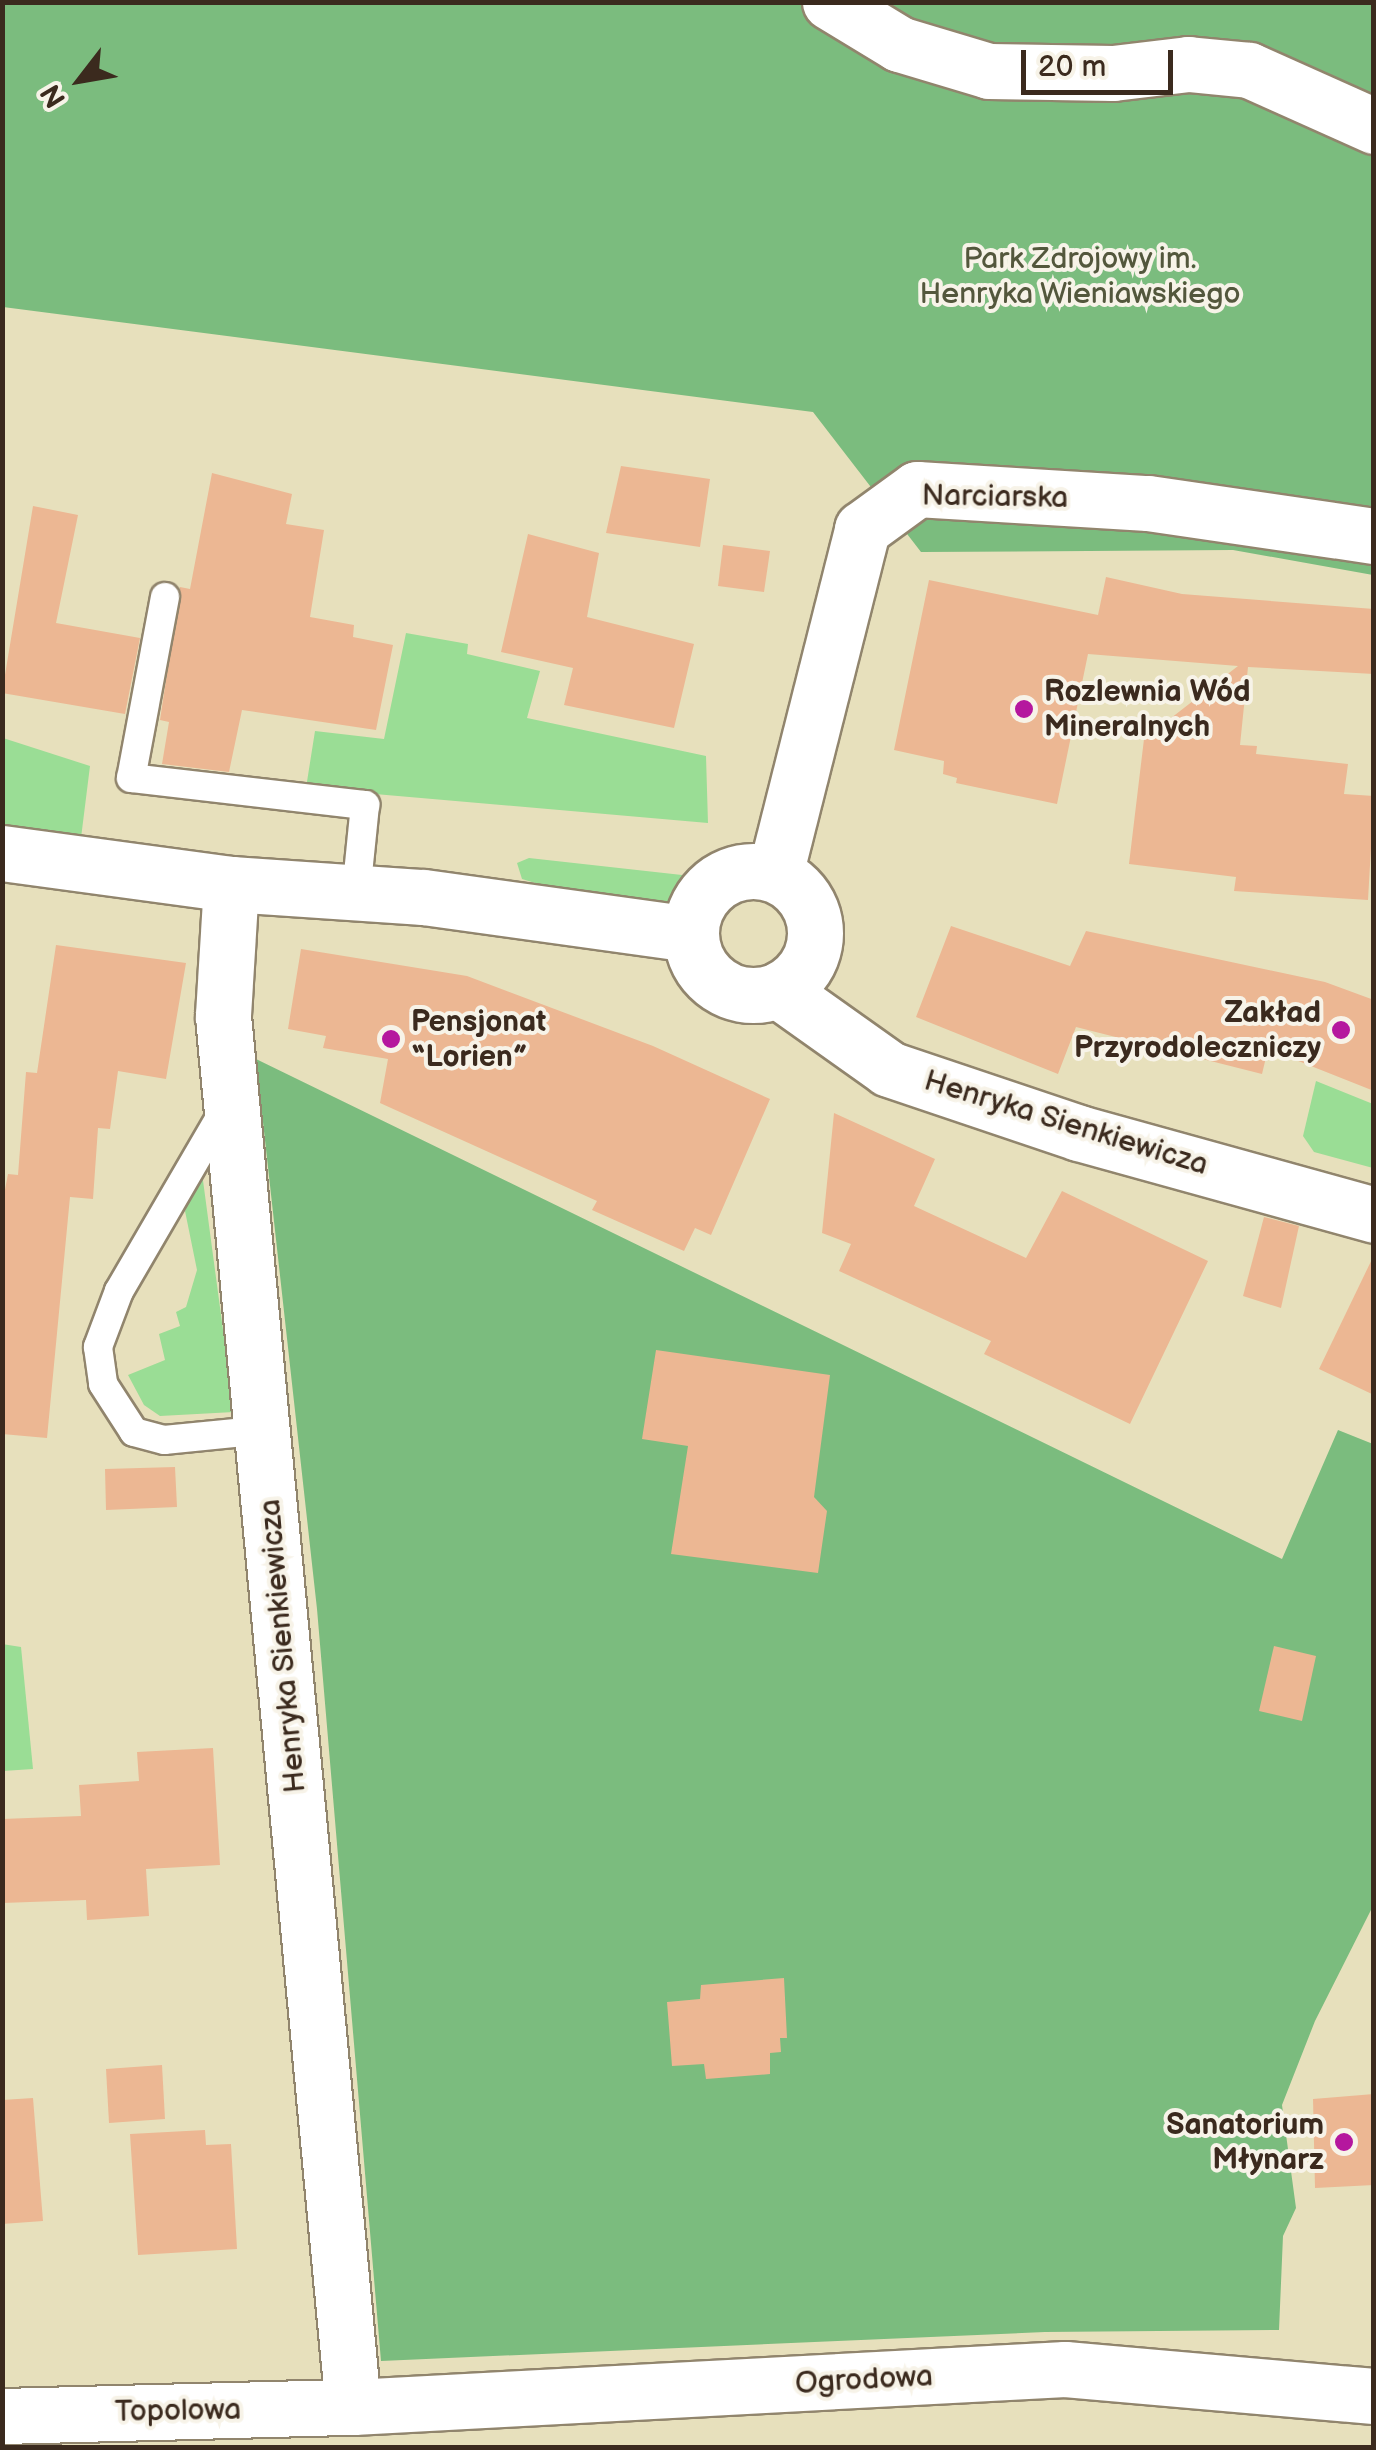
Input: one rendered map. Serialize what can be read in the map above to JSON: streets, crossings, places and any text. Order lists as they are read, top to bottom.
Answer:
{
  "streets": {
    "street": [
      "Narciarska",
      "Henryka Sienkiewicza",
      "Ogrodowa",
      "Topolowa"
    ]
  },
  "crossings": [
    ["Narciarska", "Henryka Sienkiewicza"],
    ["Henryka Sienkiewicza", "Ogrodowa"],
    ["Henryka Sienkiewicza", "Topolowa"],
    ["Ogrodowa", "Topolowa"]
  ],
  "parks": ["Park Zdrojowy im. Henryka Wieniawskiego"],
  "places": [
    "Rozlewnia Wód Mineralnych",
    "Zakład Przyrodoleczniczy",
    "Pensjonat “Lorien”",
    "Sanatorium Młynarz"
  ],
  "scale_bar": "20 m",
  "north": "bottom left"
}
